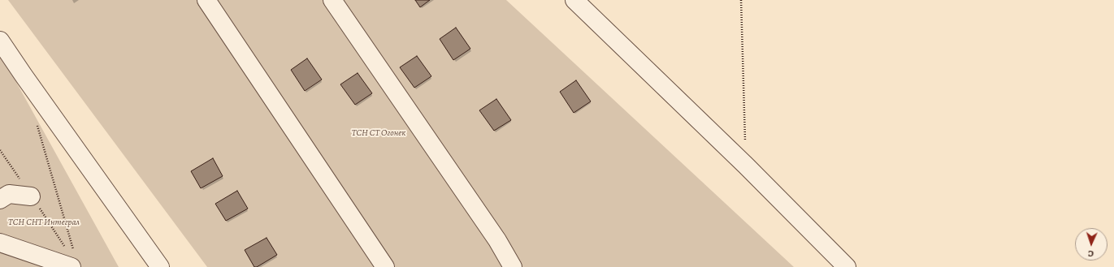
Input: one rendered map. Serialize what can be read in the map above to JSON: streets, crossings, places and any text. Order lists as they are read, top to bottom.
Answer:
{
  "parks": ["ТСН СТ Огонек", "ТСН СНТ Интеграл"],
  "north": "bottom"
}
